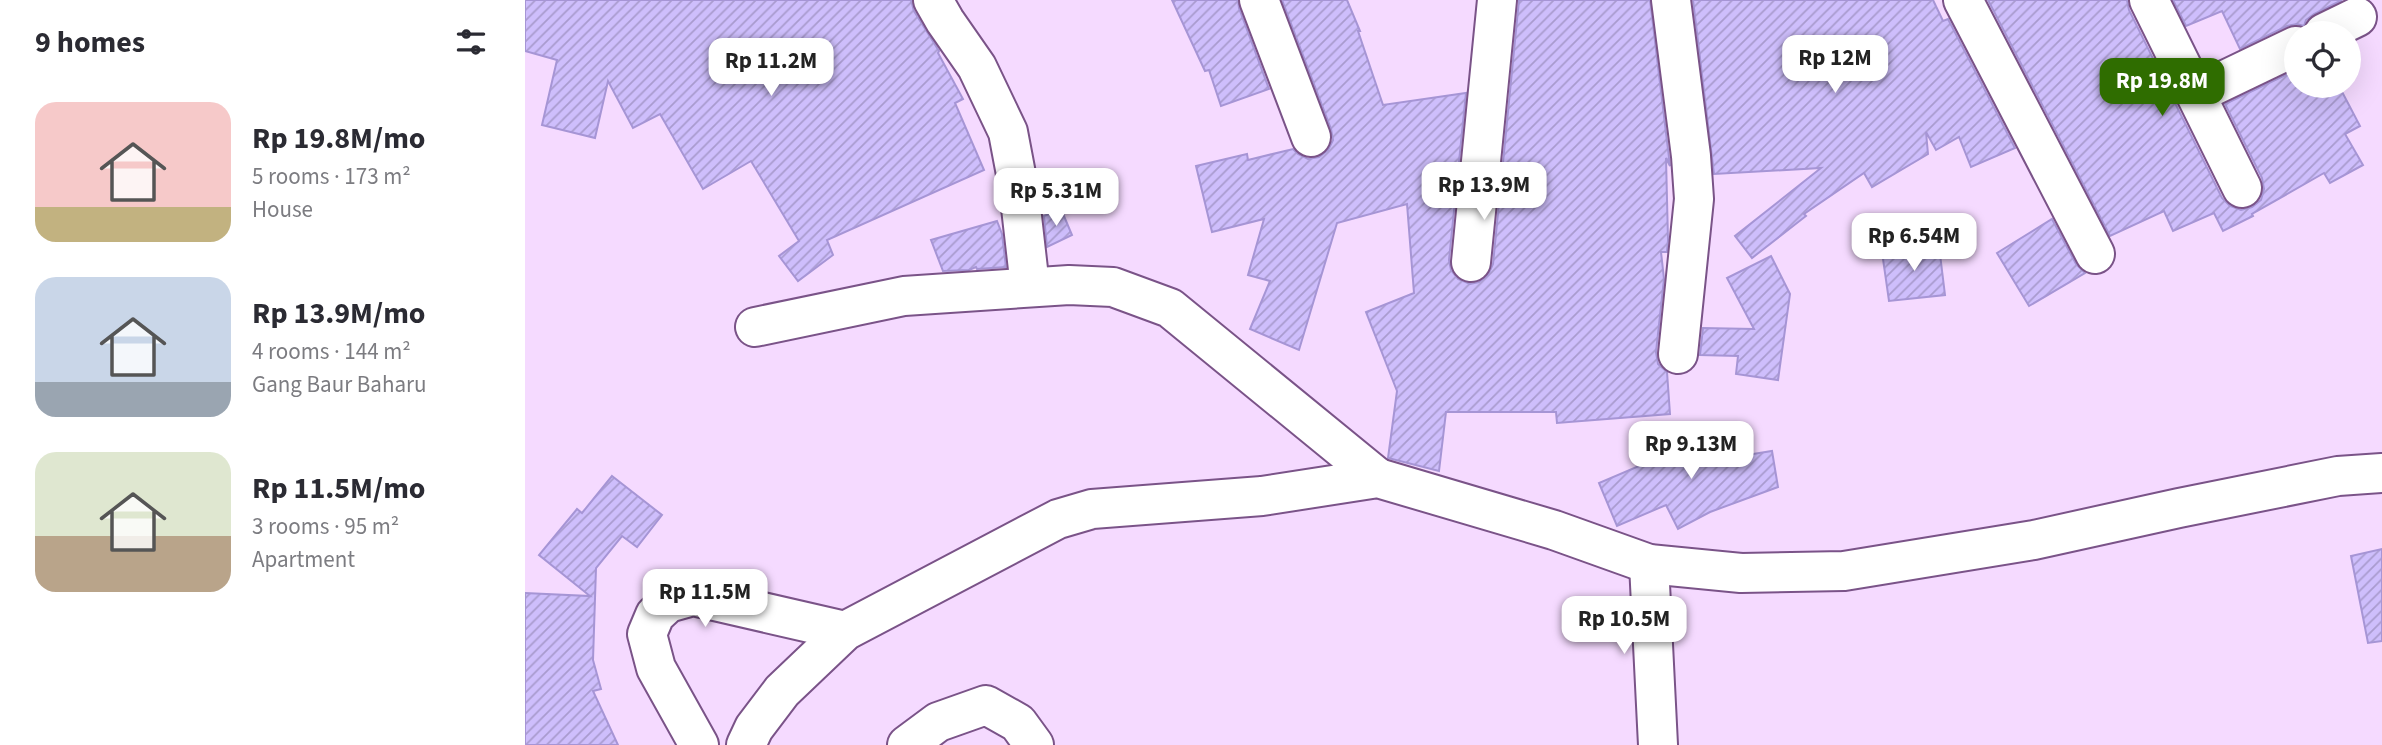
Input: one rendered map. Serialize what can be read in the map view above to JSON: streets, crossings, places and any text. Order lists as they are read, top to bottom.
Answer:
{
  "page": {
    "heading": "9 homes",
    "price": [
      "Rp 12M",
      "Rp 11.2M",
      "Rp 19.8M",
      "Rp 13.9M",
      "Rp 5.31M",
      "Rp 6.54M",
      "Rp 9.13M",
      "Rp 11.5M",
      "Rp 10.5M"
    ],
    "list": [
      {
        "name": "Rp 19.8M/mo",
        "note": "5 rooms · 173 m² · House"
      },
      {
        "name": "Rp 13.9M/mo",
        "note": "4 rooms · 144 m² · Gang Baur Baharu"
      },
      {
        "name": "Rp 11.5M/mo",
        "note": "3 rooms · 95 m² · Apartment"
      }
    ]
  }
}
